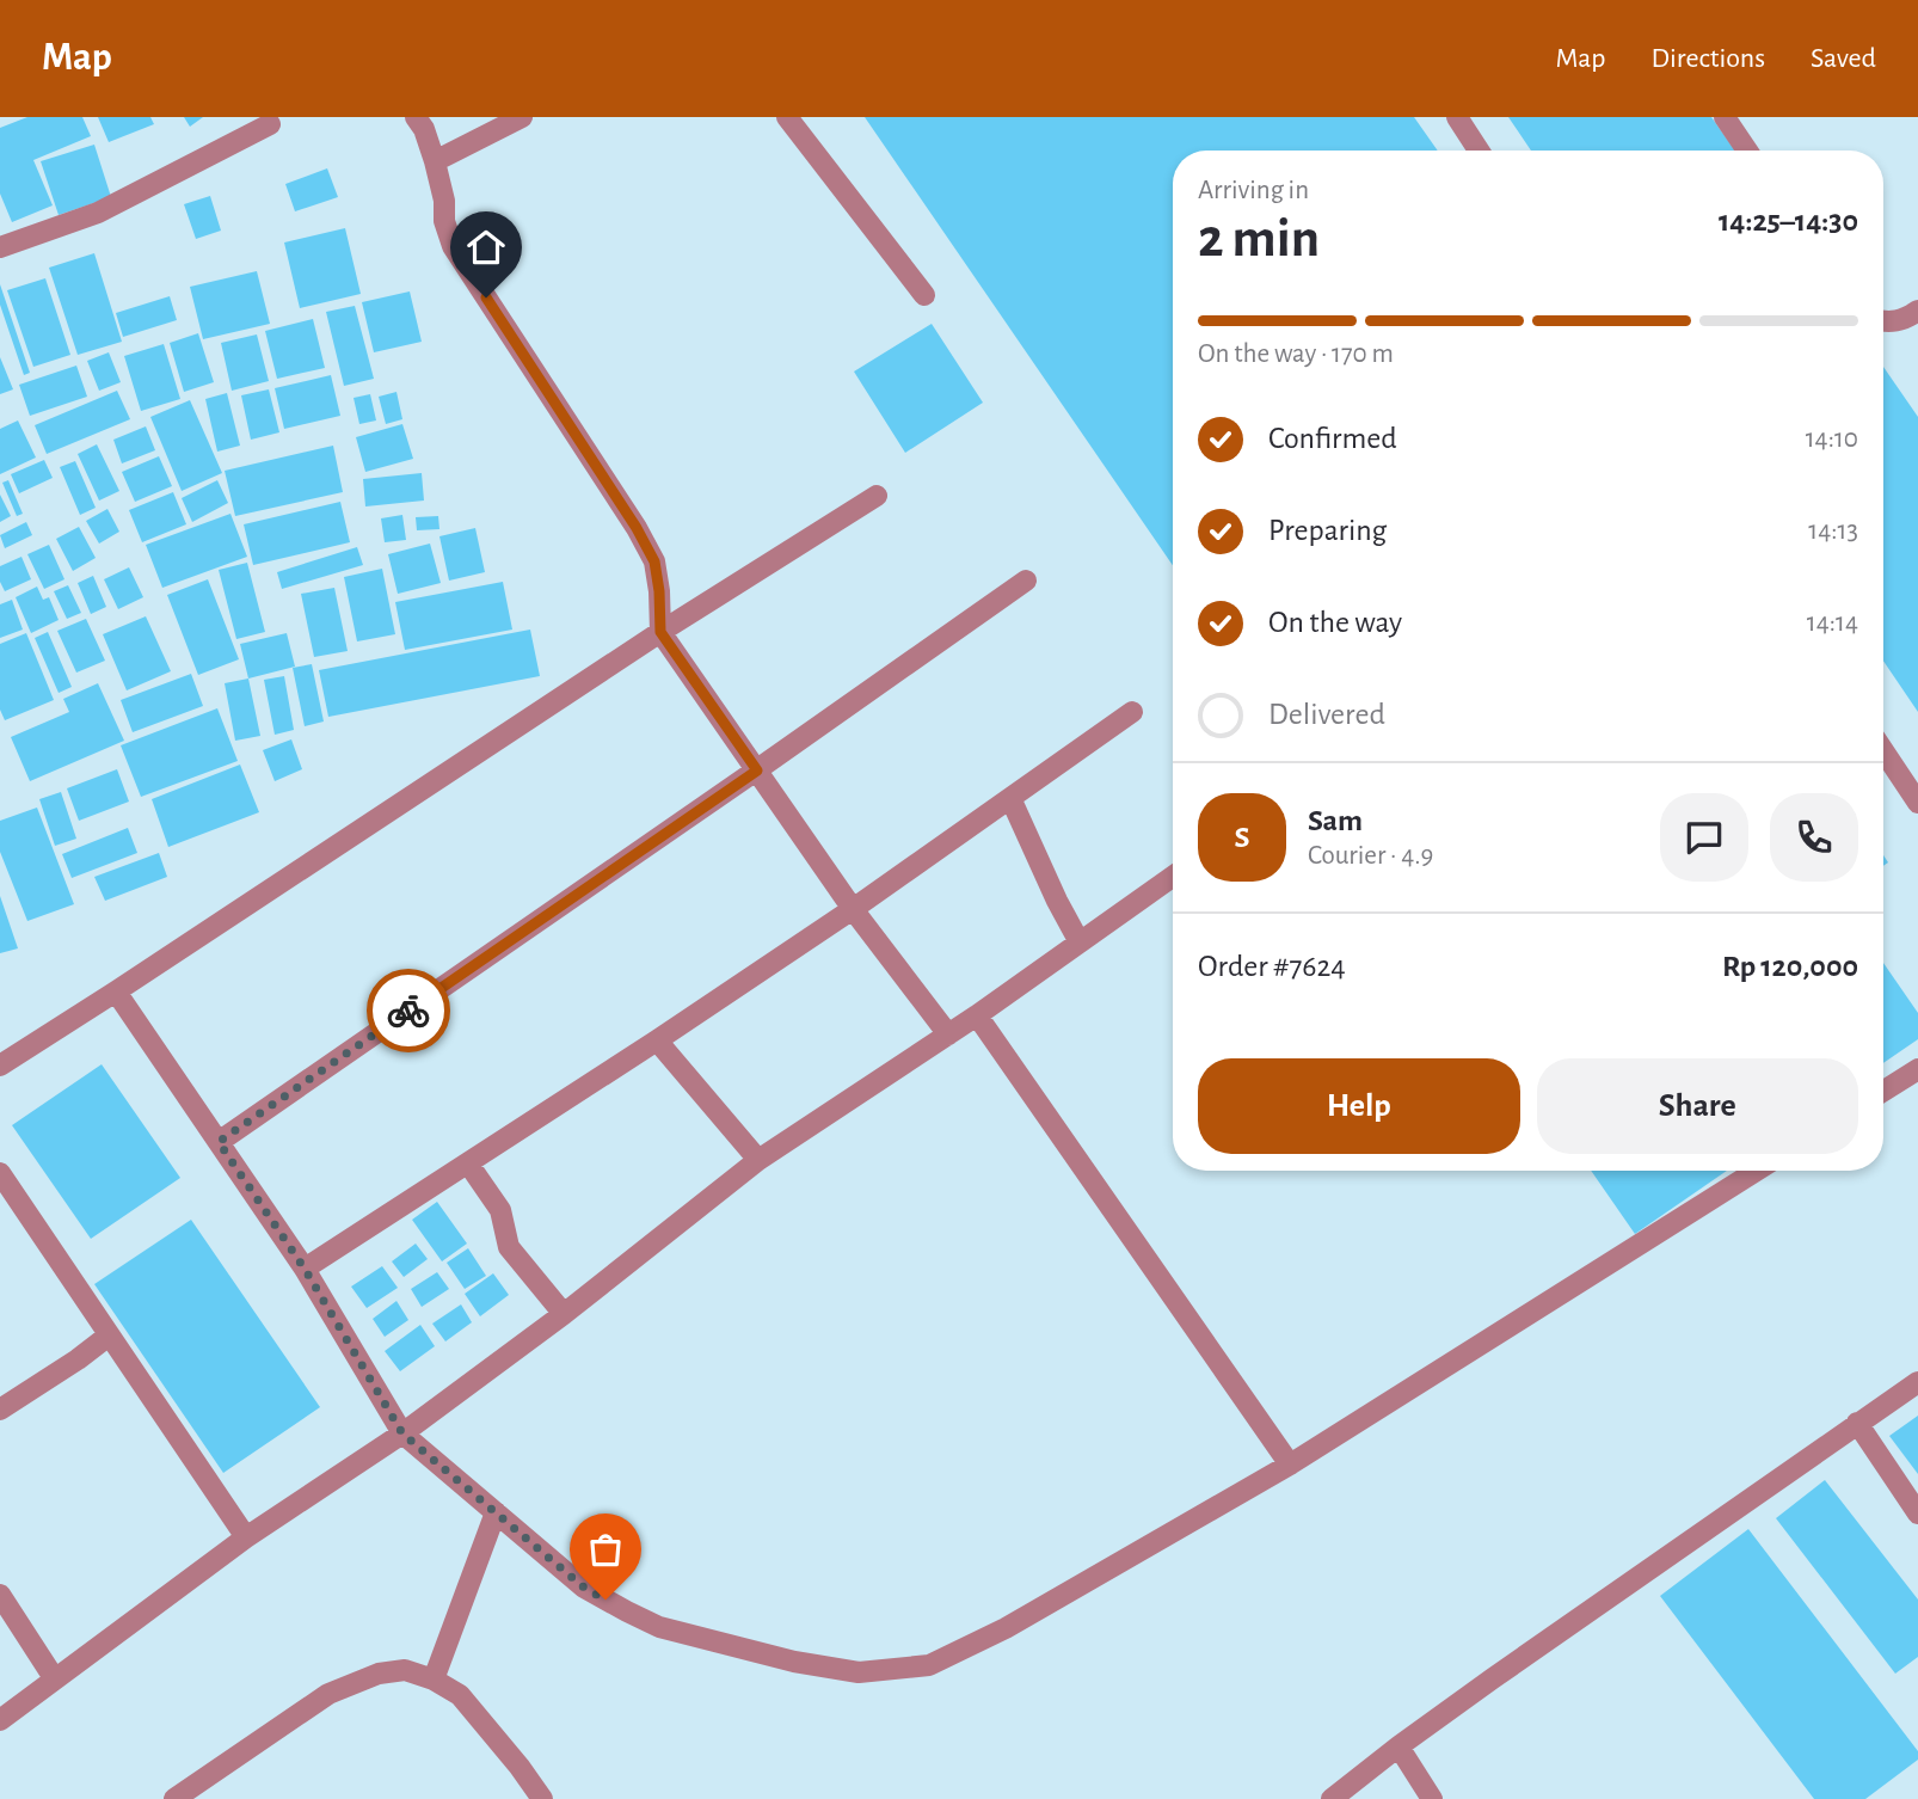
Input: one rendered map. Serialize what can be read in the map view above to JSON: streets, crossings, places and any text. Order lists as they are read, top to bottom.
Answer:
{
  "page": {
    "header": "Map",
    "nav": ["Map", "Directions", "Saved"],
    "heading": ["2 min", "Arriving in", "14:25–14:30"],
    "panel": [
      "Sam",
      "Courier · 4.9",
      "Order #7624",
      "Rp 120,000"
    ],
    "bar": "On the way · 170 m",
    "list": [
      ["Confirmed", "14:10"],
      ["Preparing", "14:13"],
      ["On the way", "14:14"],
      "Delivered"
    ],
    "round": "S",
    "buttons": ["Help", "Share"]
  }
}
